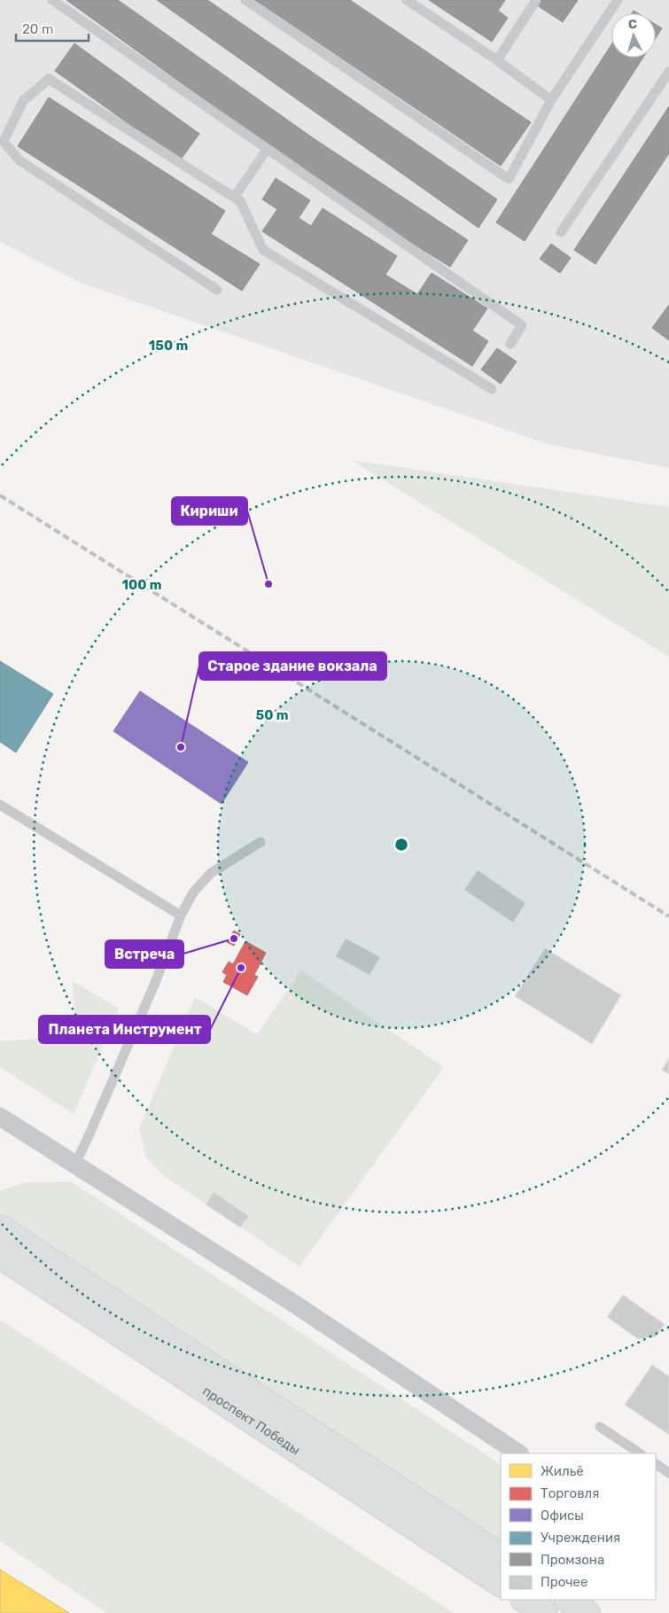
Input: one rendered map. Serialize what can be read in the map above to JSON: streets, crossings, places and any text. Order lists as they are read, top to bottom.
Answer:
{
  "streets": {
    "main road": ["проспект Победы"]
  },
  "places": [
    "Кириши",
    "Старое здание вокзала",
    "Встреча",
    "Планета Инструмент"
  ],
  "legend": [
    "Жильё",
    "Торговля",
    "Офисы",
    "Учреждения",
    "Промзона",
    "Прочее"
  ],
  "scale_bar": "20 m",
  "north": "top",
  "rings": ["150 m", "100 m", "50 m"]
}
